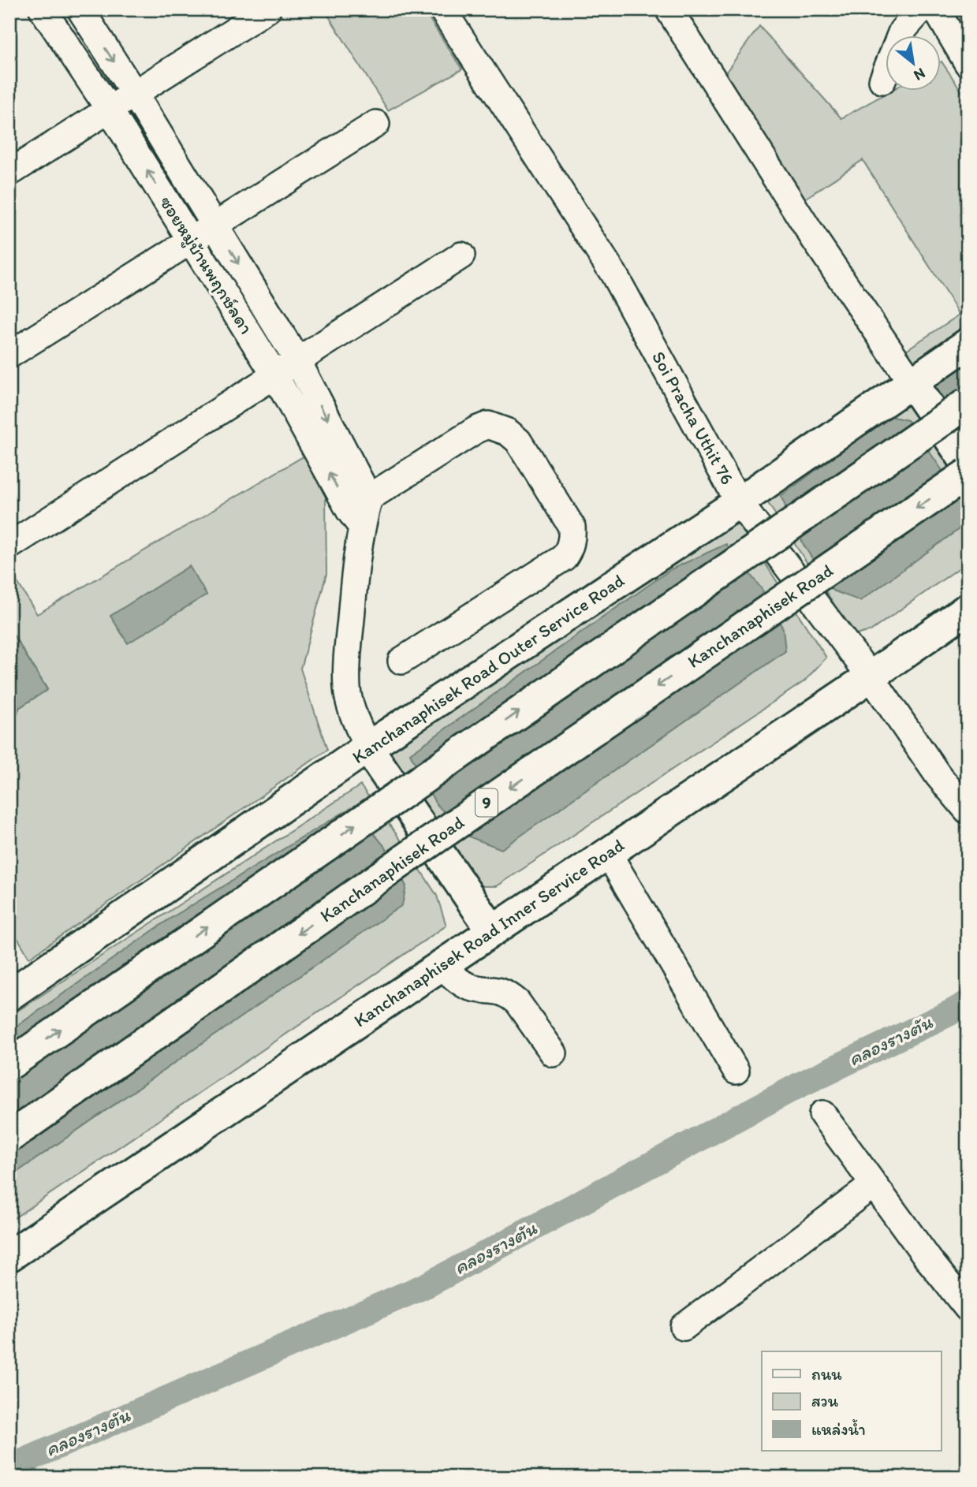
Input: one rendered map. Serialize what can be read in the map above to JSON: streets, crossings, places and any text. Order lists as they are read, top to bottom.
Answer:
{
  "streets": {
    "main road": [
      "Kanchanaphisek Road",
      "Kanchanaphisek Road Outer Service Road",
      "9",
      "Kanchanaphisek Road Inner Service Road"
    ],
    "street": ["ซอยหมู่บ้านพฤกษ์ลดา", "Soi Pracha Uthit 76"]
  },
  "crossings": [
    ["Soi Pracha Uthit 76", "Kanchanaphisek Road Outer Service Road"],
    ["Soi Pracha Uthit 76", "Kanchanaphisek Road Inner Service Road"]
  ],
  "water": ["คลองรางตัน"],
  "legend": ["ถนน", "สวน", "แหล่งน้ำ"],
  "north": "bottom right"
}
